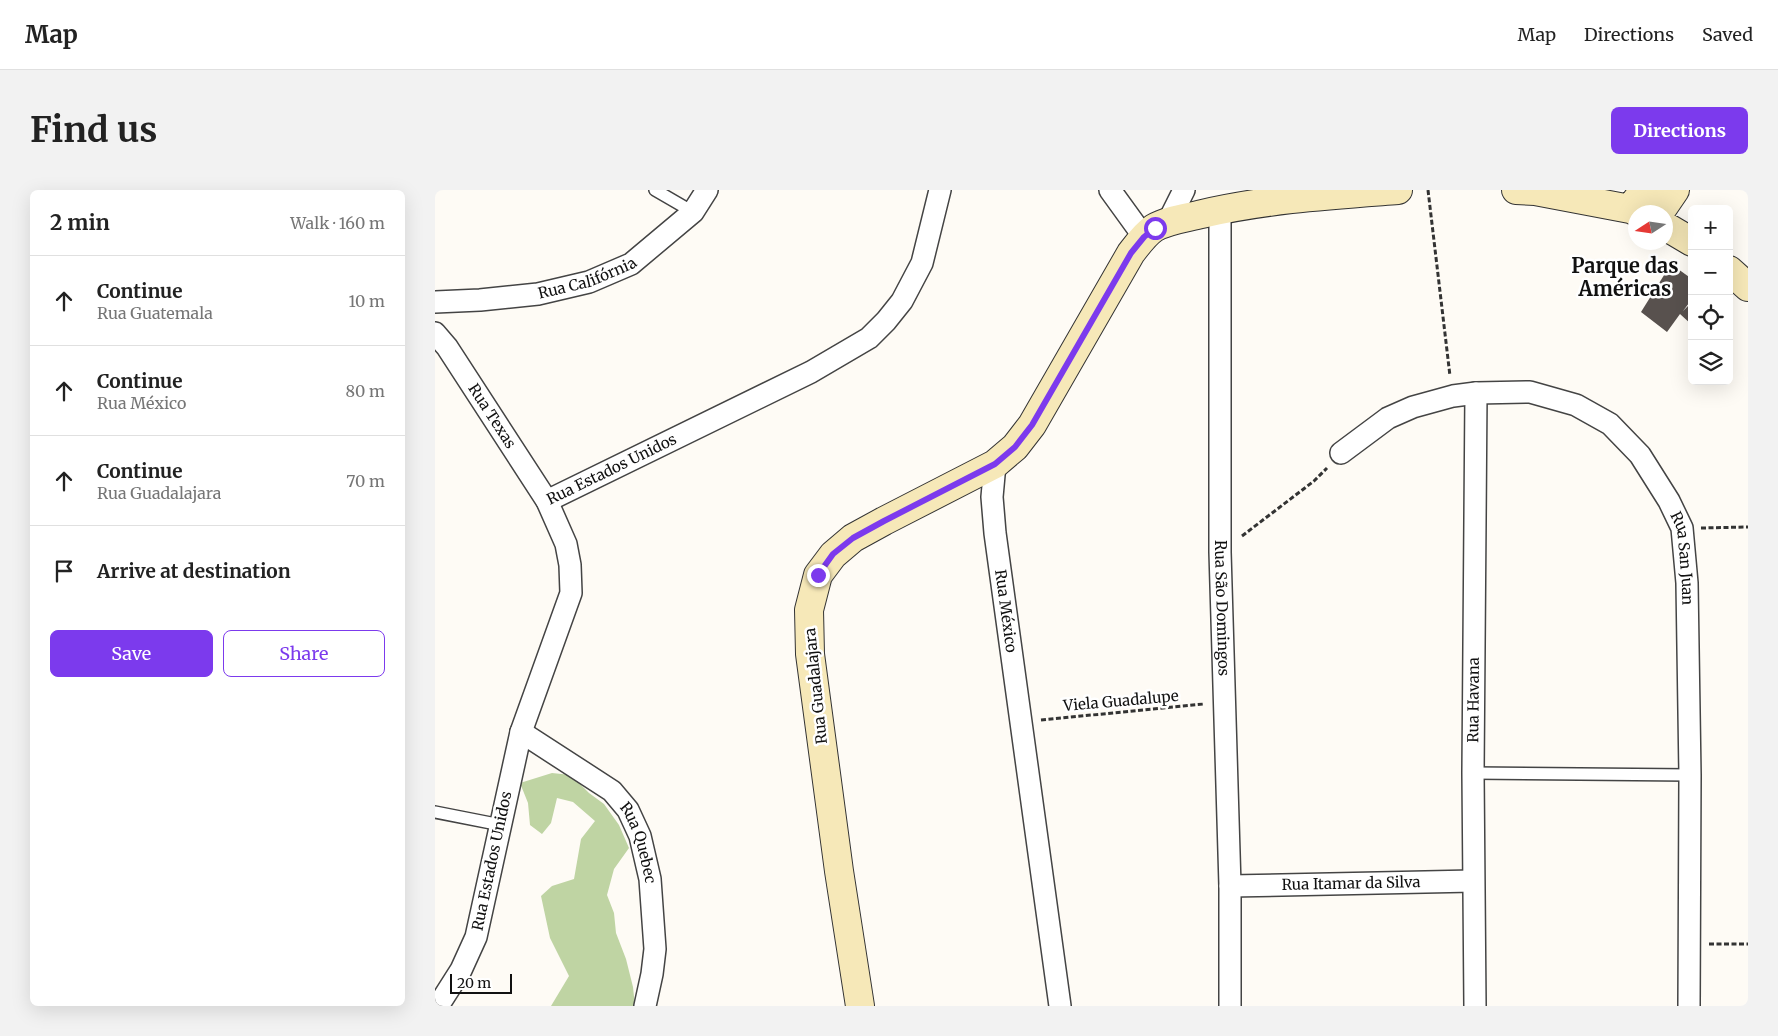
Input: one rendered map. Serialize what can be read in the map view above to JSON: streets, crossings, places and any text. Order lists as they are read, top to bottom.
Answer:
{
  "streets": {
    "street": [
      "Rua Califórnia",
      "Rua Texas",
      "Rua Estados Unidos",
      "Rua San Juan",
      "Rua São Domingos",
      "Rua México",
      "Rua Guadalajara",
      "Rua Havana",
      "Rua Quebec",
      "Rua Itamar da Silva"
    ],
    "path": ["Viela Guadalupe"]
  },
  "crossings": [
    ["Rua Texas", "Rua Estados Unidos"],
    ["Rua Estados Unidos", "Rua Quebec"],
    ["Rua San Juan", "Rua Havana"],
    ["Rua São Domingos", "Viela Guadalupe"],
    ["Rua São Domingos", "Rua Itamar da Silva"],
    ["Rua México", "Rua Guadalajara"],
    ["Rua México", "Viela Guadalupe"],
    ["Rua Havana", "Rua Itamar da Silva"]
  ],
  "districts": ["Parque das Américas"],
  "scale_bar": "20 m",
  "north": "left",
  "page": {
    "header": "Map",
    "nav": ["Map", "Directions", "Saved"],
    "buttons": [
      "Directions",
      ["Save", "Share"]
    ],
    "title": "Find us",
    "heading": ["2 min", "Walk · 160 m"],
    "map_buttons": ["+", "−"],
    "list": [
      ["Continue", "Rua Guatemala", "10 m"],
      ["Continue", "Rua México", "80 m"],
      ["Continue", "Rua Guadalajara", "70 m"],
      "Arrive at destination"
    ],
    "scale": "20 m"
  }
}
